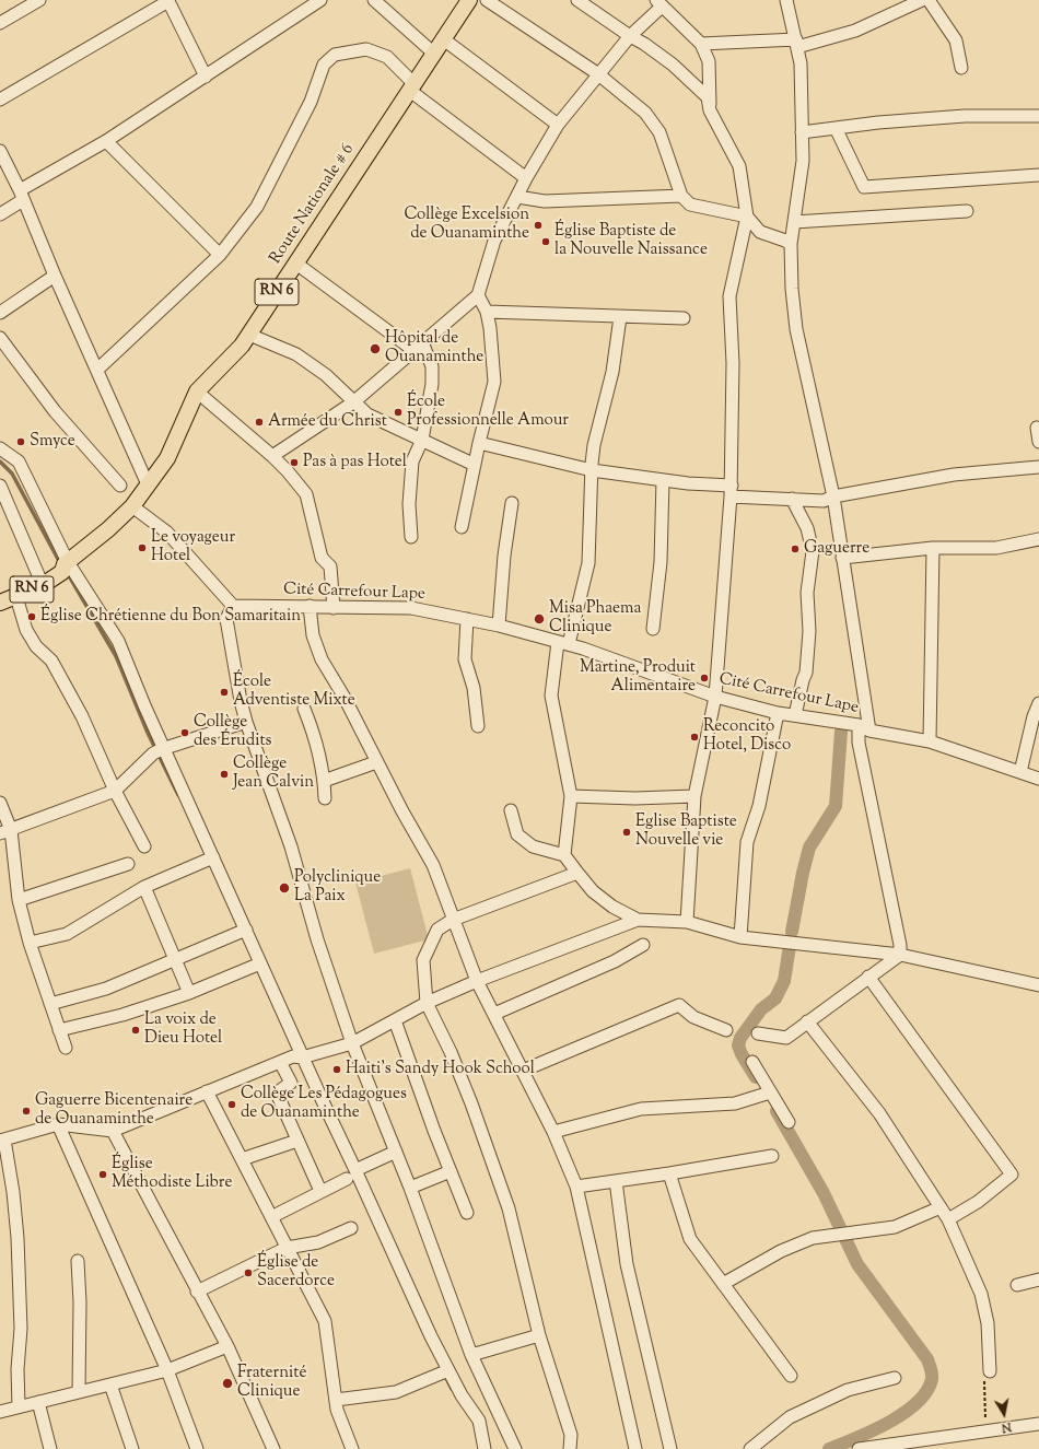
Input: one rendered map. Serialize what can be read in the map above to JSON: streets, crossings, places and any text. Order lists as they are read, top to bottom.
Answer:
{
  "streets": {
    "main road": ["Route Nationale # 6", "RN 6"],
    "street": ["Cité Carrefour Lape"]
  },
  "places": [
    "Collège Excelsion de Ouanaminthe",
    "Église Baptiste de la Nouvelle Naissance",
    "Hôpital de Ouanaminthe",
    "École Professionnelle Amour",
    "Armée du Christ",
    "Smyce",
    "Pas à pas Hotel",
    "Le voyageur Hotel",
    "Gaguerre",
    "Église Chrétienne du Bon Samaritain",
    "Misa Phaema Clinique",
    "Martine, Produit Alimentaire",
    "École Adventiste Mixte",
    "Collège des Érudits",
    "Reconcito Hotel, Disco",
    "Collège Jean Calvin",
    "Eglise Baptiste Nouvelle vie",
    "Polyclinique La Paix",
    "La voix de Dieu Hotel",
    "Haiti's Sandy Hook School",
    "Collège Les Pédagogues de Ouanaminthe",
    "Gaguerre Bicentenaire de Ouanaminthe",
    "Église Méthodiste Libre",
    "Église de Sacerdorce",
    "Fraternité Clinique"
  ],
  "north": "bottom"
}
